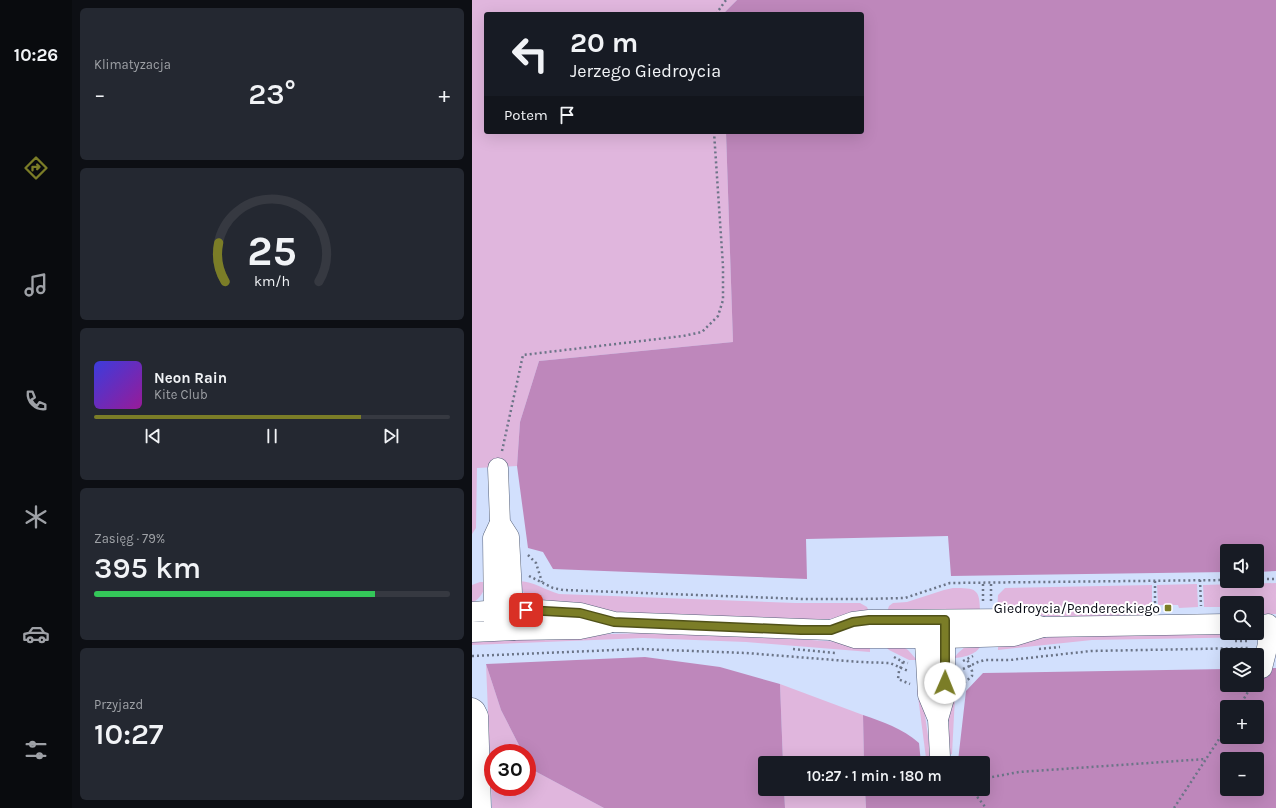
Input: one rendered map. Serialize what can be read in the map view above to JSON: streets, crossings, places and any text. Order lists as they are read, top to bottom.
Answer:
{
  "places": {
    "transit": ["Giedroycia/Pendereckiego"]
  },
  "page": {
    "tabs": "10:26",
    "tile": [
      "Klimatyzacja",
      ["Zasięg · 79%", "395 km"],
      ["Przyjazd", "10:27"]
    ],
    "turn": ["20 m", "Jerzego Giedroycia"],
    "heat": ["−", "23°", "+"],
    "then": "Potem",
    "song": ["Neon Rain", "Kite Club"],
    "map_buttons": ["+", "−"],
    "limit": "30",
    "trip": "10:27 · 1 min · 180 m",
    "gauge": ["25", "km/h"]
  }
}
